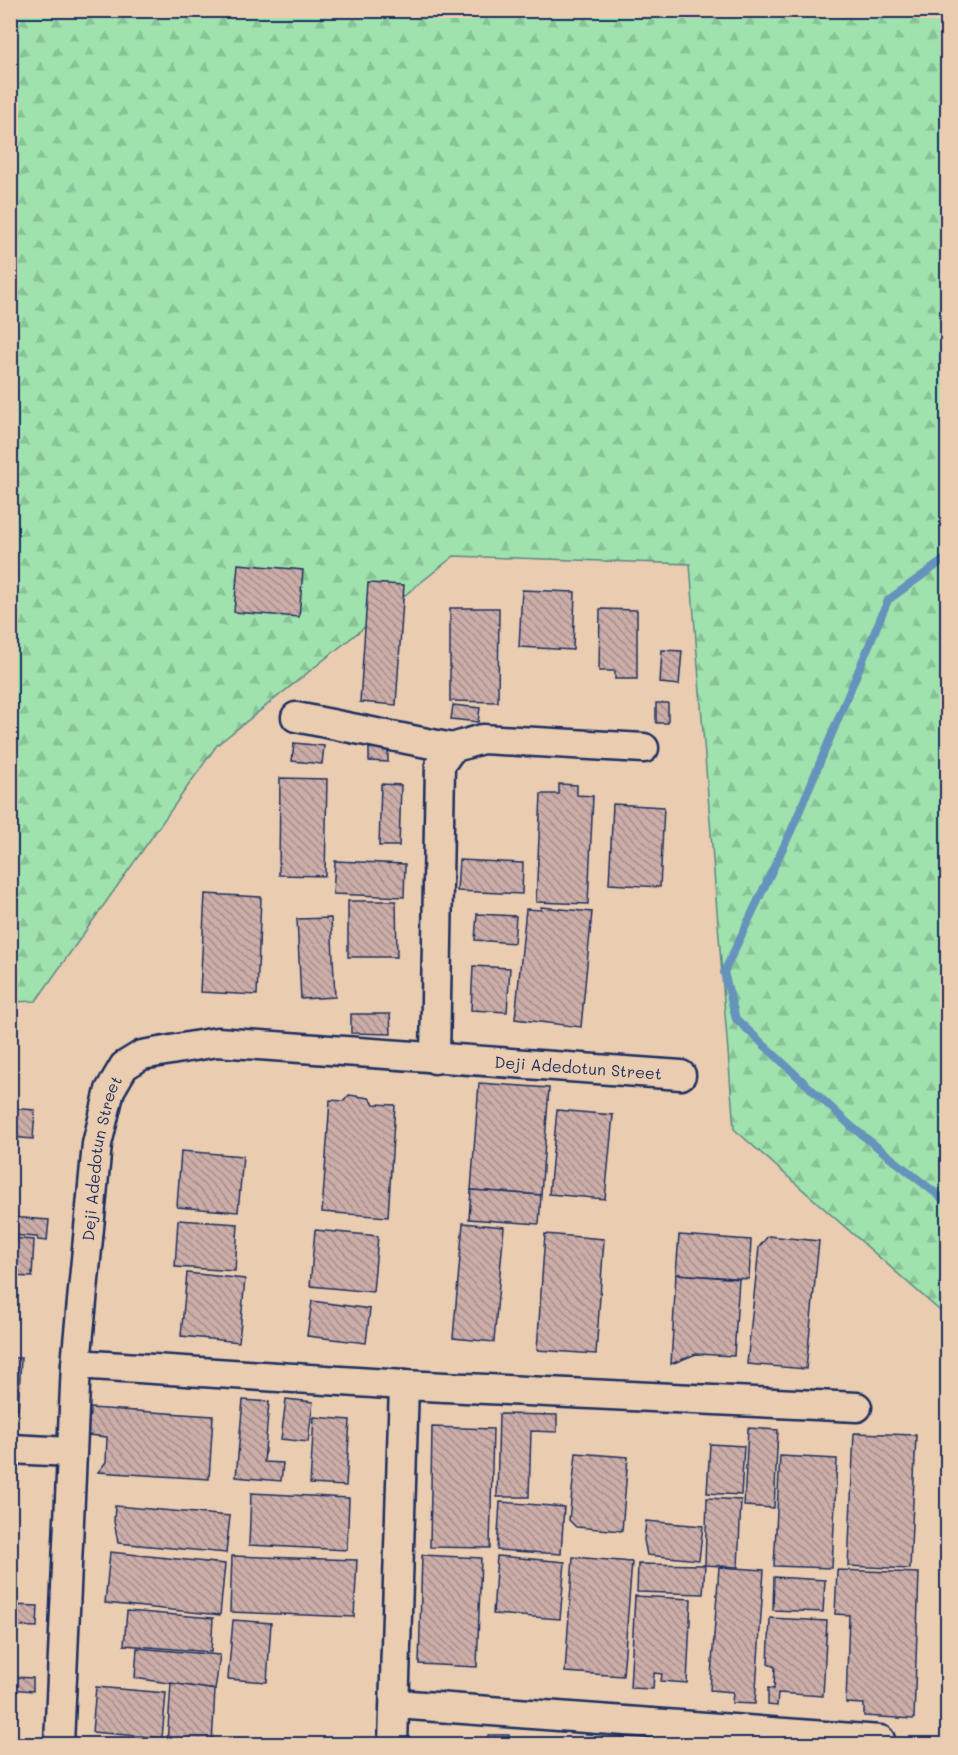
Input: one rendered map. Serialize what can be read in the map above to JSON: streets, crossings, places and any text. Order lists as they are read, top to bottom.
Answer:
{
  "streets": {
    "street": ["Deji Adedotun Street"]
  }
}
